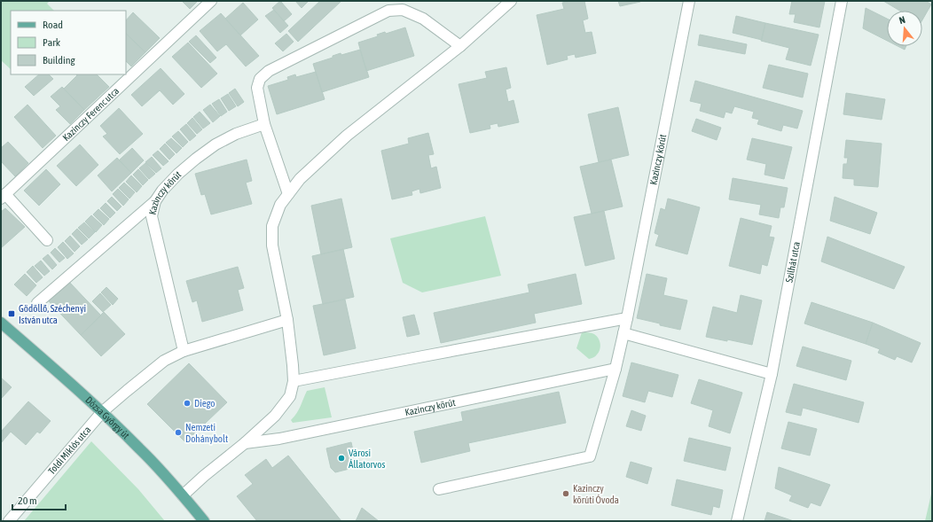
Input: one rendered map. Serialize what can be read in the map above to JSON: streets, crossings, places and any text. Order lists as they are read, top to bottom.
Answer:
{
  "streets": {
    "main road": ["Dózsa György út"],
    "street": [
      "Kazinczy Ferenc utca",
      "Kazinczy körút",
      "Szilhát utca",
      "Toldi Miklós utca"
    ]
  },
  "crossings": [
    ["Dózsa György út", "Toldi Miklós utca"]
  ],
  "places": {
    "transit": ["Gödöllő, Széchenyi István utca"],
    "other": [
      "Diego",
      "Nemzeti Dohánybolt",
      "Városi Állatorvos",
      "Kazinczy körúti Óvoda"
    ]
  },
  "legend": ["Road", "Park", "Building"],
  "scale_bar": "20 m",
  "north": "top"
}
